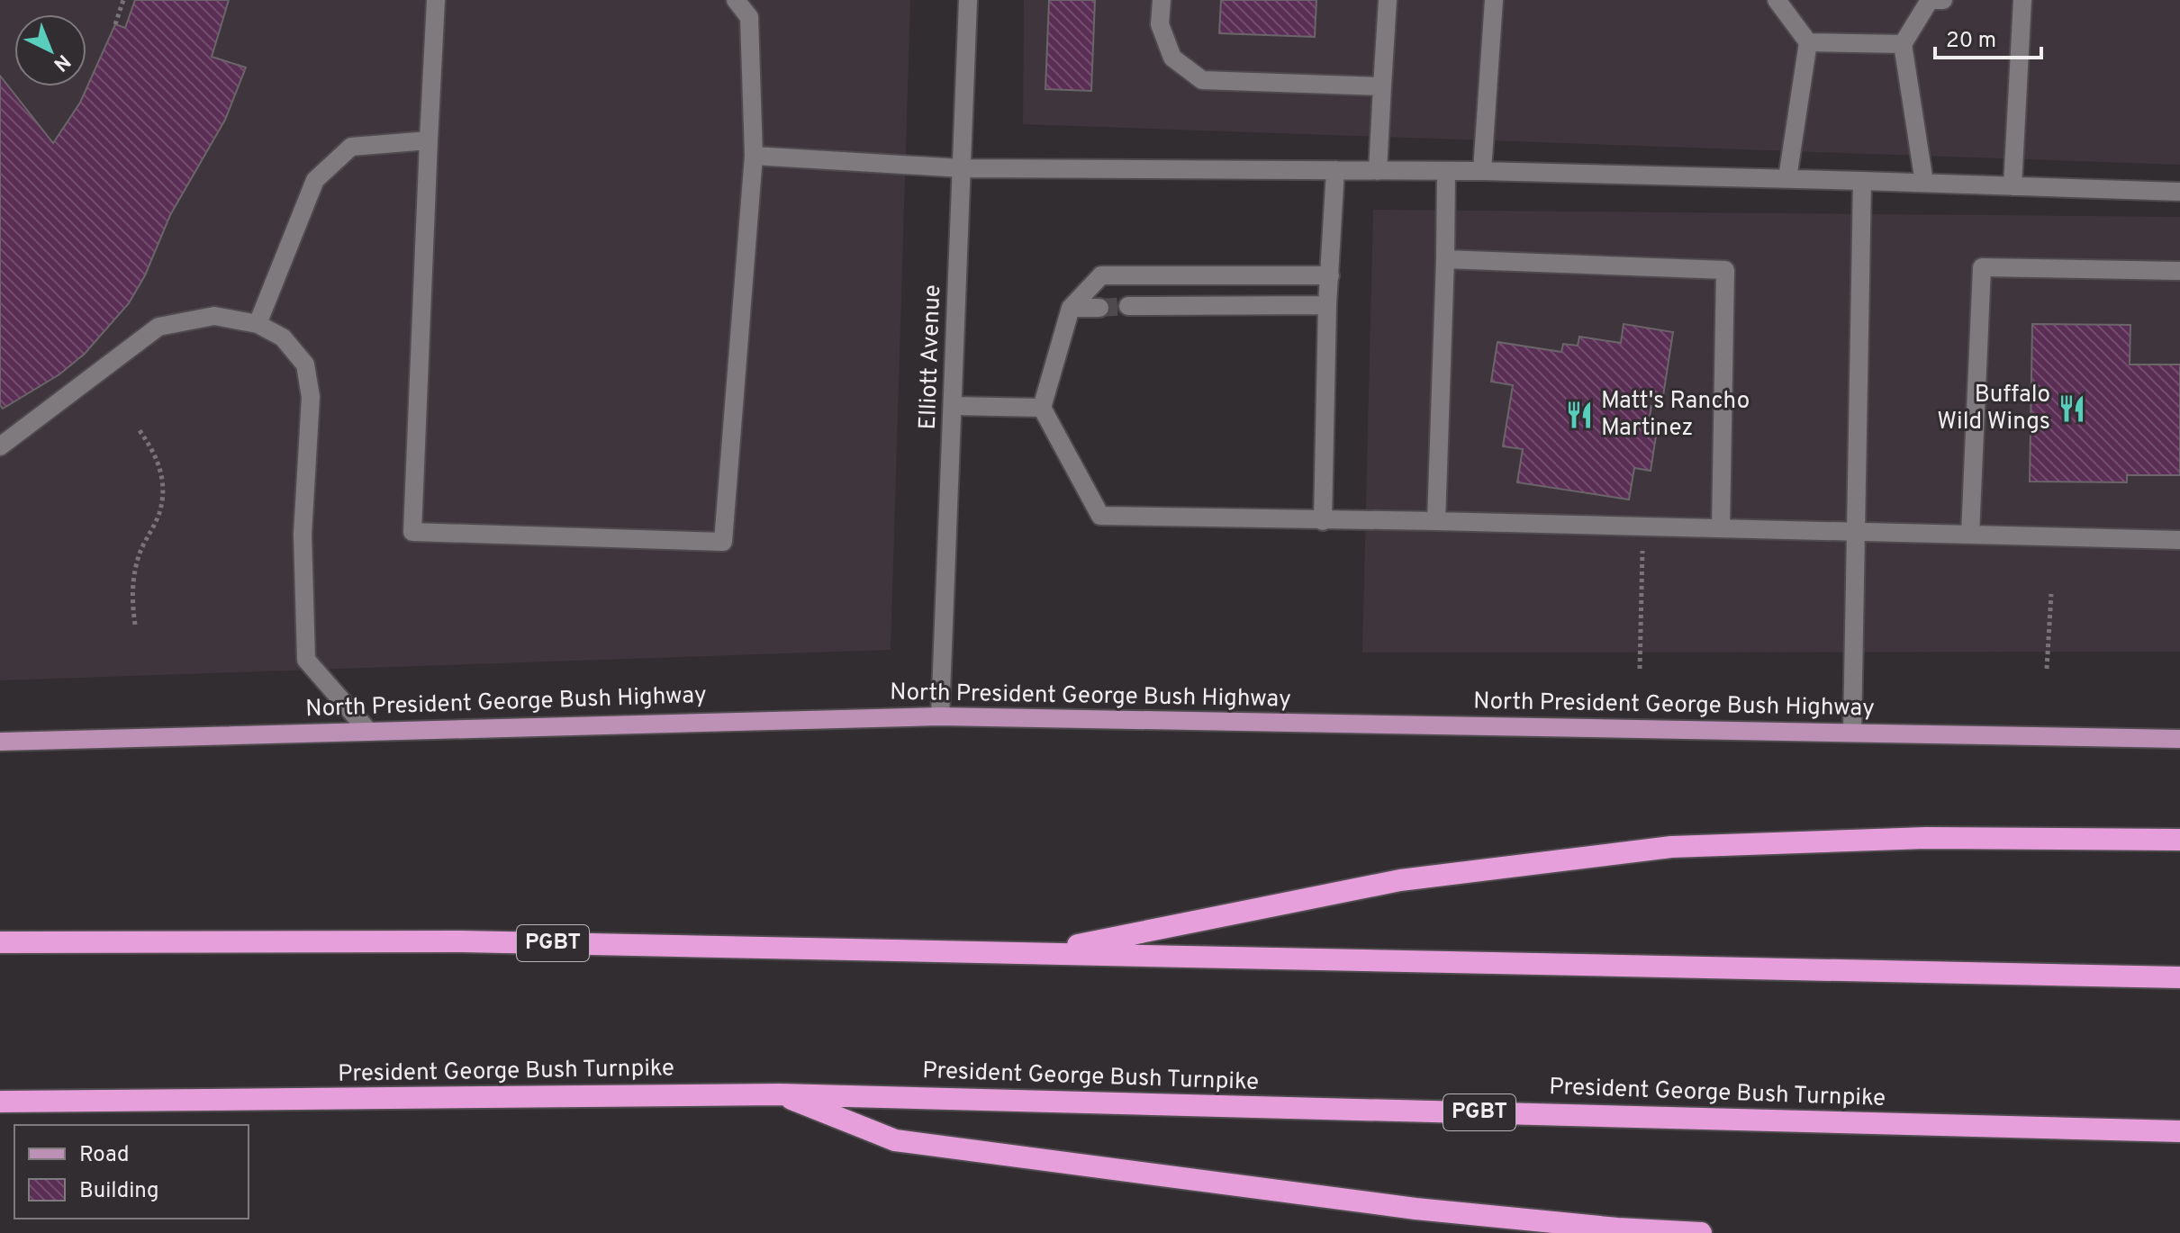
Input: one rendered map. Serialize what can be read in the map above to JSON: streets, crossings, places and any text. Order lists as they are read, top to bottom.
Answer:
{
  "streets": {
    "highway": ["PGBT", "President George Bush Turnpike"],
    "main road": ["North President George Bush Highway"],
    "street": ["Elliott Avenue"]
  },
  "crossings": [
    ["Elliott Avenue", "North President George Bush Highway"]
  ],
  "places": {
    "restaurant": ["Buffalo Wild Wings", "Matt's Rancho Martinez"]
  },
  "legend": ["Road", "Building"],
  "scale_bar": "20 m",
  "north": "bottom right"
}
